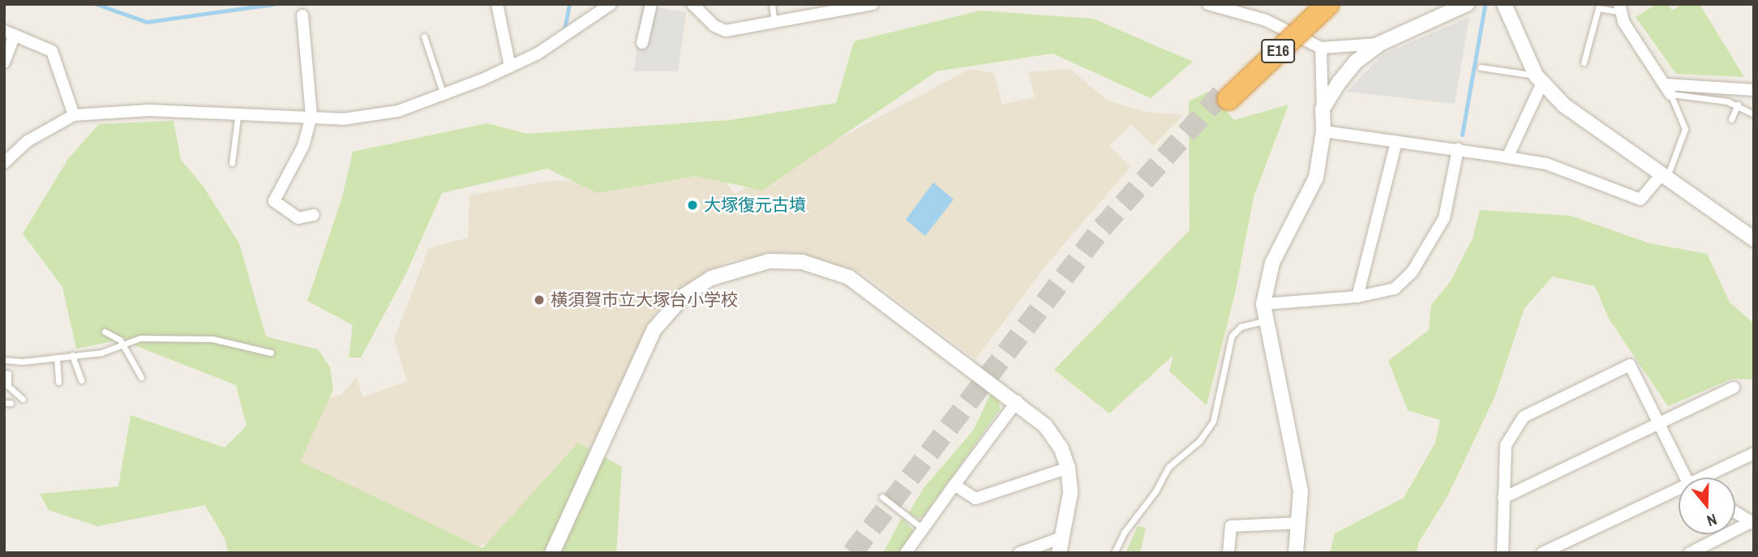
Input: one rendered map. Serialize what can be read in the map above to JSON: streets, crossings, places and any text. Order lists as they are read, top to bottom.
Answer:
{
  "streets": {
    "highway": ["E16"]
  },
  "places": ["大塚復元古墳", "横須賀市立大塚台小学校"],
  "north": "bottom"
}
